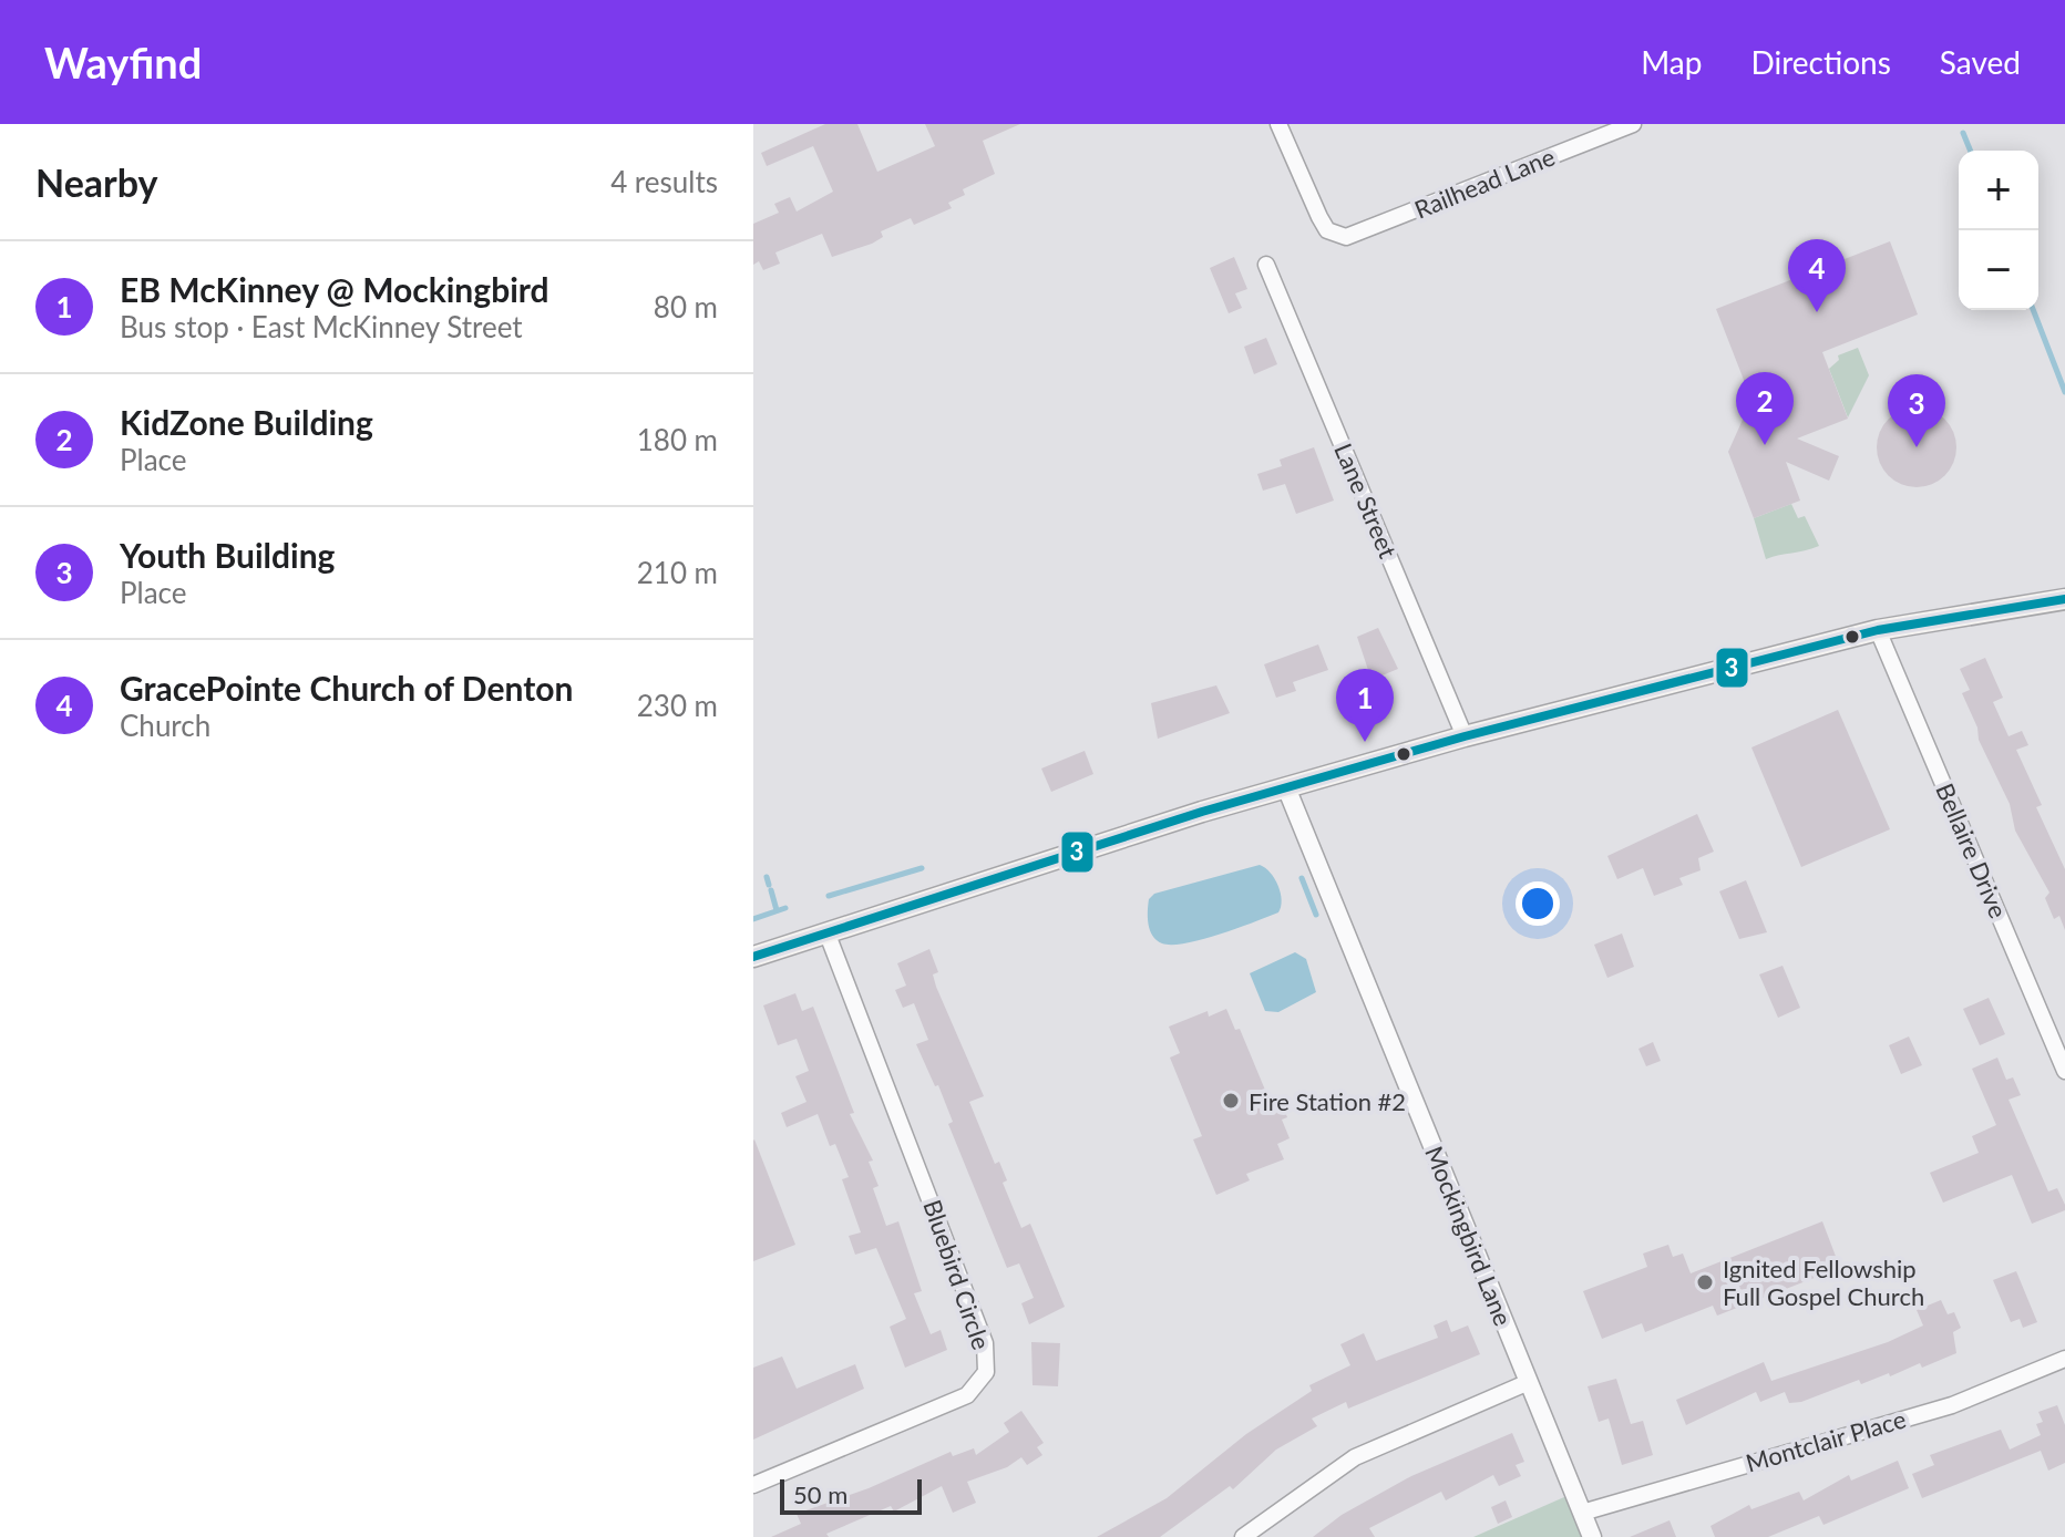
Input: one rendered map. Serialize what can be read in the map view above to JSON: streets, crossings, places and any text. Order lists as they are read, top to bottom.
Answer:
{
  "streets": {
    "street": [
      "Railhead Lane",
      "Lane Street",
      "Bellaire Drive",
      "Mockingbird Lane",
      "Bluebird Circle",
      "Montclair Place"
    ]
  },
  "crossings": [
    ["Mockingbird Lane", "Montclair Place"]
  ],
  "places": ["Fire Station #2", "Ignited Fellowship Full Gospel Church"],
  "lines": ["transit line 3"],
  "scale_bar": "50 m",
  "page": {
    "header": "Wayfind",
    "nav": ["Map", "Directions", "Saved"],
    "heading": ["Nearby", "4 results"],
    "map_buttons": ["+", "−"],
    "list": [
      {
        "mark": "1",
        "name": "EB McKinney @ Mockingbird",
        "note": "Bus stop · East McKinney Street",
        "value": "80 m"
      },
      {
        "mark": "2",
        "name": "KidZone Building",
        "note": "Place",
        "value": "180 m"
      },
      {
        "mark": "3",
        "name": "Youth Building",
        "note": "Place",
        "value": "210 m"
      },
      {
        "mark": "4",
        "name": "GracePointe Church of Denton",
        "note": "Church",
        "value": "230 m"
      }
    ],
    "pins": [
      "4",
      "2",
      "3",
      "1"
    ],
    "scale": "50 m"
  }
}
